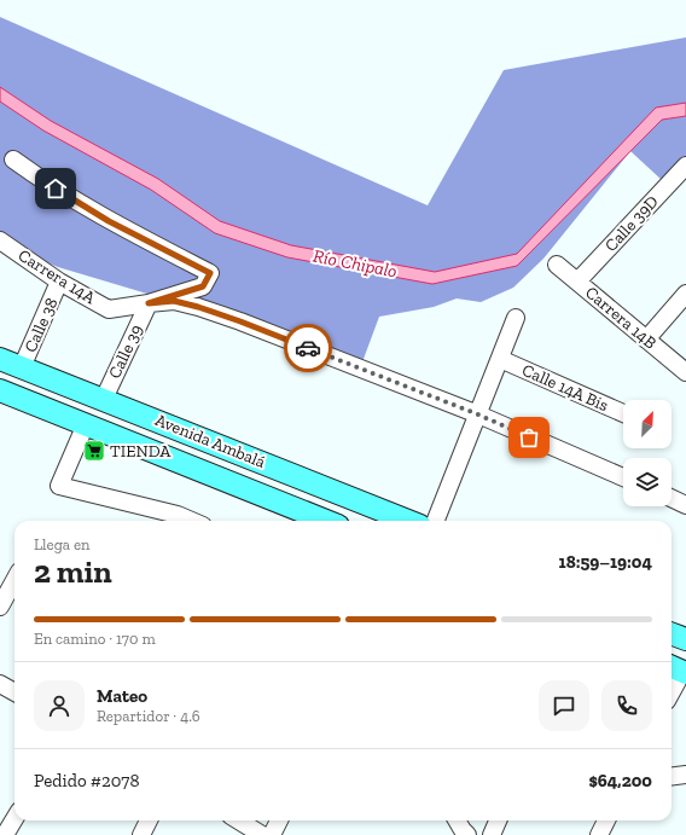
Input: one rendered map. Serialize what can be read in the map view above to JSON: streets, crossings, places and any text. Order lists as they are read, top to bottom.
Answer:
{
  "streets": {
    "main road": ["Avenida Ambalá"],
    "street": [
      "Calle 39D",
      "Carrera 14A",
      "Carrera 14B",
      "Calle 38",
      "Calle 39",
      "Calle 14A Bis"
    ]
  },
  "crossings": [
    ["Calle 39D", "Carrera 14B"],
    ["Carrera 14A", "Calle 38"],
    ["Carrera 14A", "Calle 39"],
    ["Calle 38", "Avenida Ambalá"],
    ["Calle 39", "Avenida Ambalá"]
  ],
  "water": ["Río Chipalo"],
  "places": {
    "supermarket": ["TIENDA"]
  },
  "north": "top right",
  "page": {
    "heading": ["2 min", "Llega en", "18:59–19:04"],
    "panel": [
      "Mateo",
      "Repartidor · 4.6",
      "Pedido #2078",
      "$64,200"
    ],
    "bar": "En camino · 170 m"
  }
}
